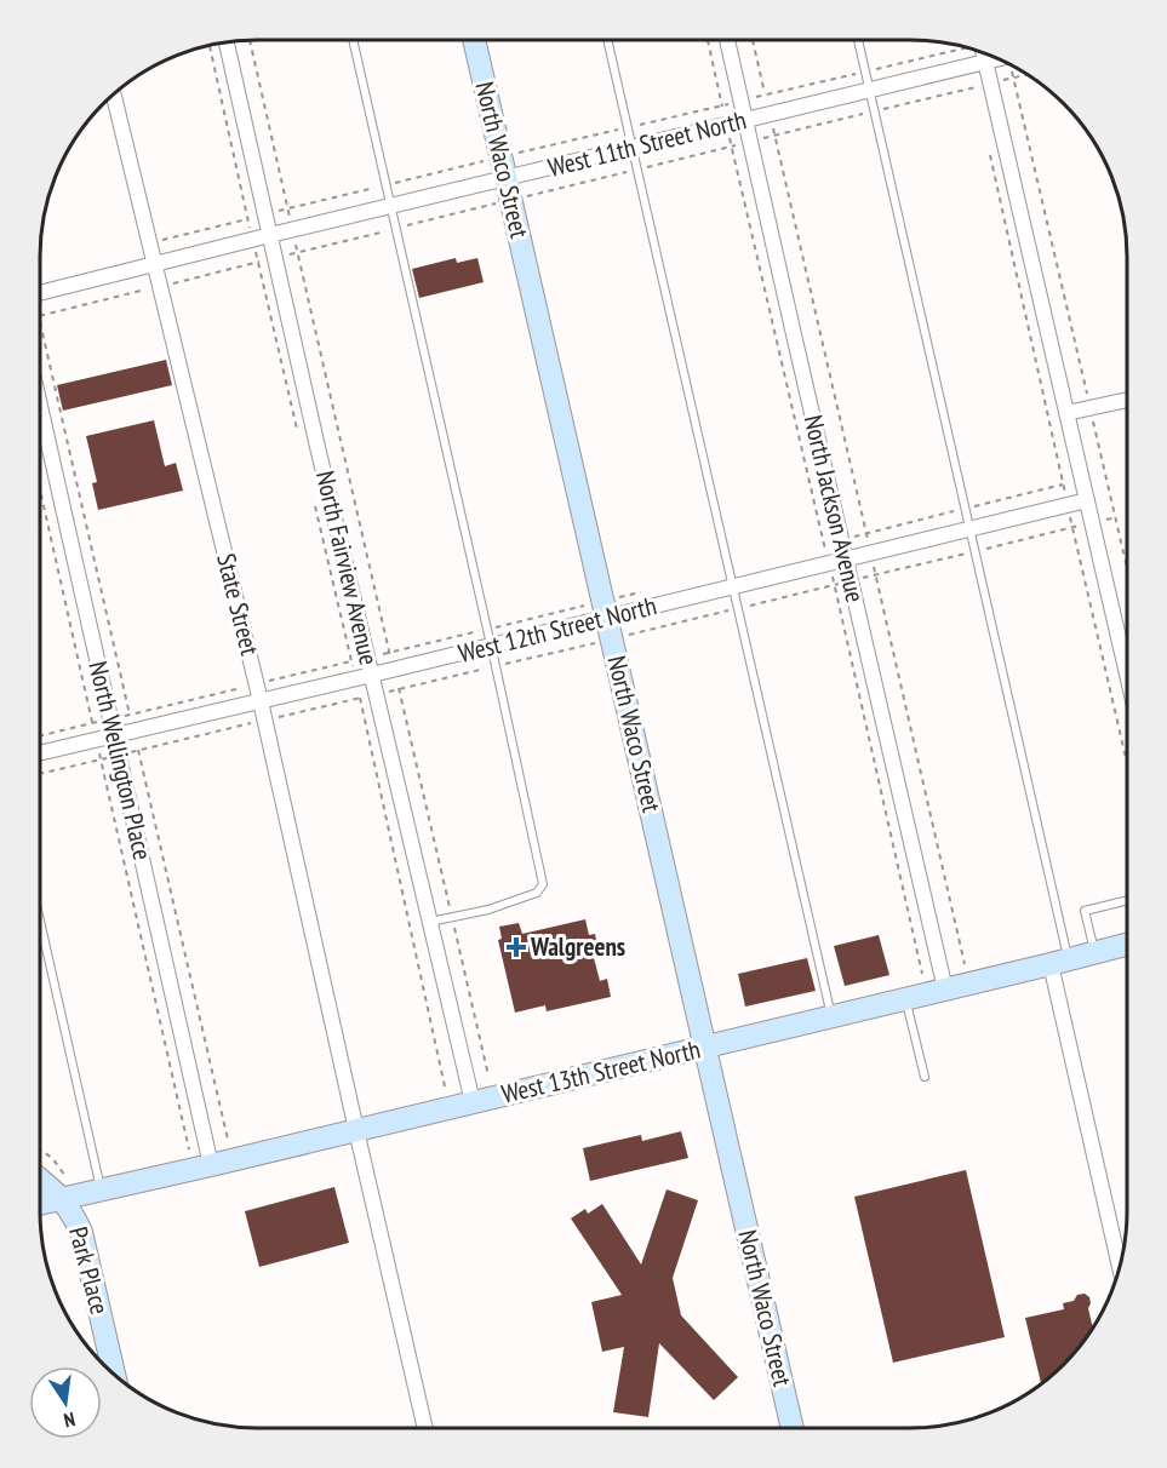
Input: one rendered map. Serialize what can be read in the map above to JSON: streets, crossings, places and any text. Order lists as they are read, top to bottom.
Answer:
{
  "streets": {
    "street": [
      "West 11th Street North",
      "North Waco Street",
      "North Jackson Avenue",
      "North Fairview Avenue",
      "State Street",
      "West 12th Street North",
      "North Wellington Place",
      "West 13th Street North",
      "Park Place"
    ]
  },
  "crossings": [
    ["West 11th Street North", "North Waco Street"],
    ["West 11th Street North", "North Jackson Avenue"],
    ["West 11th Street North", "North Fairview Avenue"],
    ["West 11th Street North", "State Street"],
    ["North Waco Street", "West 12th Street North"],
    ["North Waco Street", "West 13th Street North"],
    ["North Jackson Avenue", "West 12th Street North"],
    ["North Jackson Avenue", "West 13th Street North"],
    ["North Fairview Avenue", "West 12th Street North"],
    ["North Fairview Avenue", "West 13th Street North"],
    ["State Street", "West 12th Street North"],
    ["State Street", "West 13th Street North"],
    ["West 12th Street North", "North Wellington Place"],
    ["North Wellington Place", "West 13th Street North"],
    ["West 13th Street North", "Park Place"]
  ],
  "places": {
    "health": ["Walgreens"]
  },
  "north": "bottom"
}
